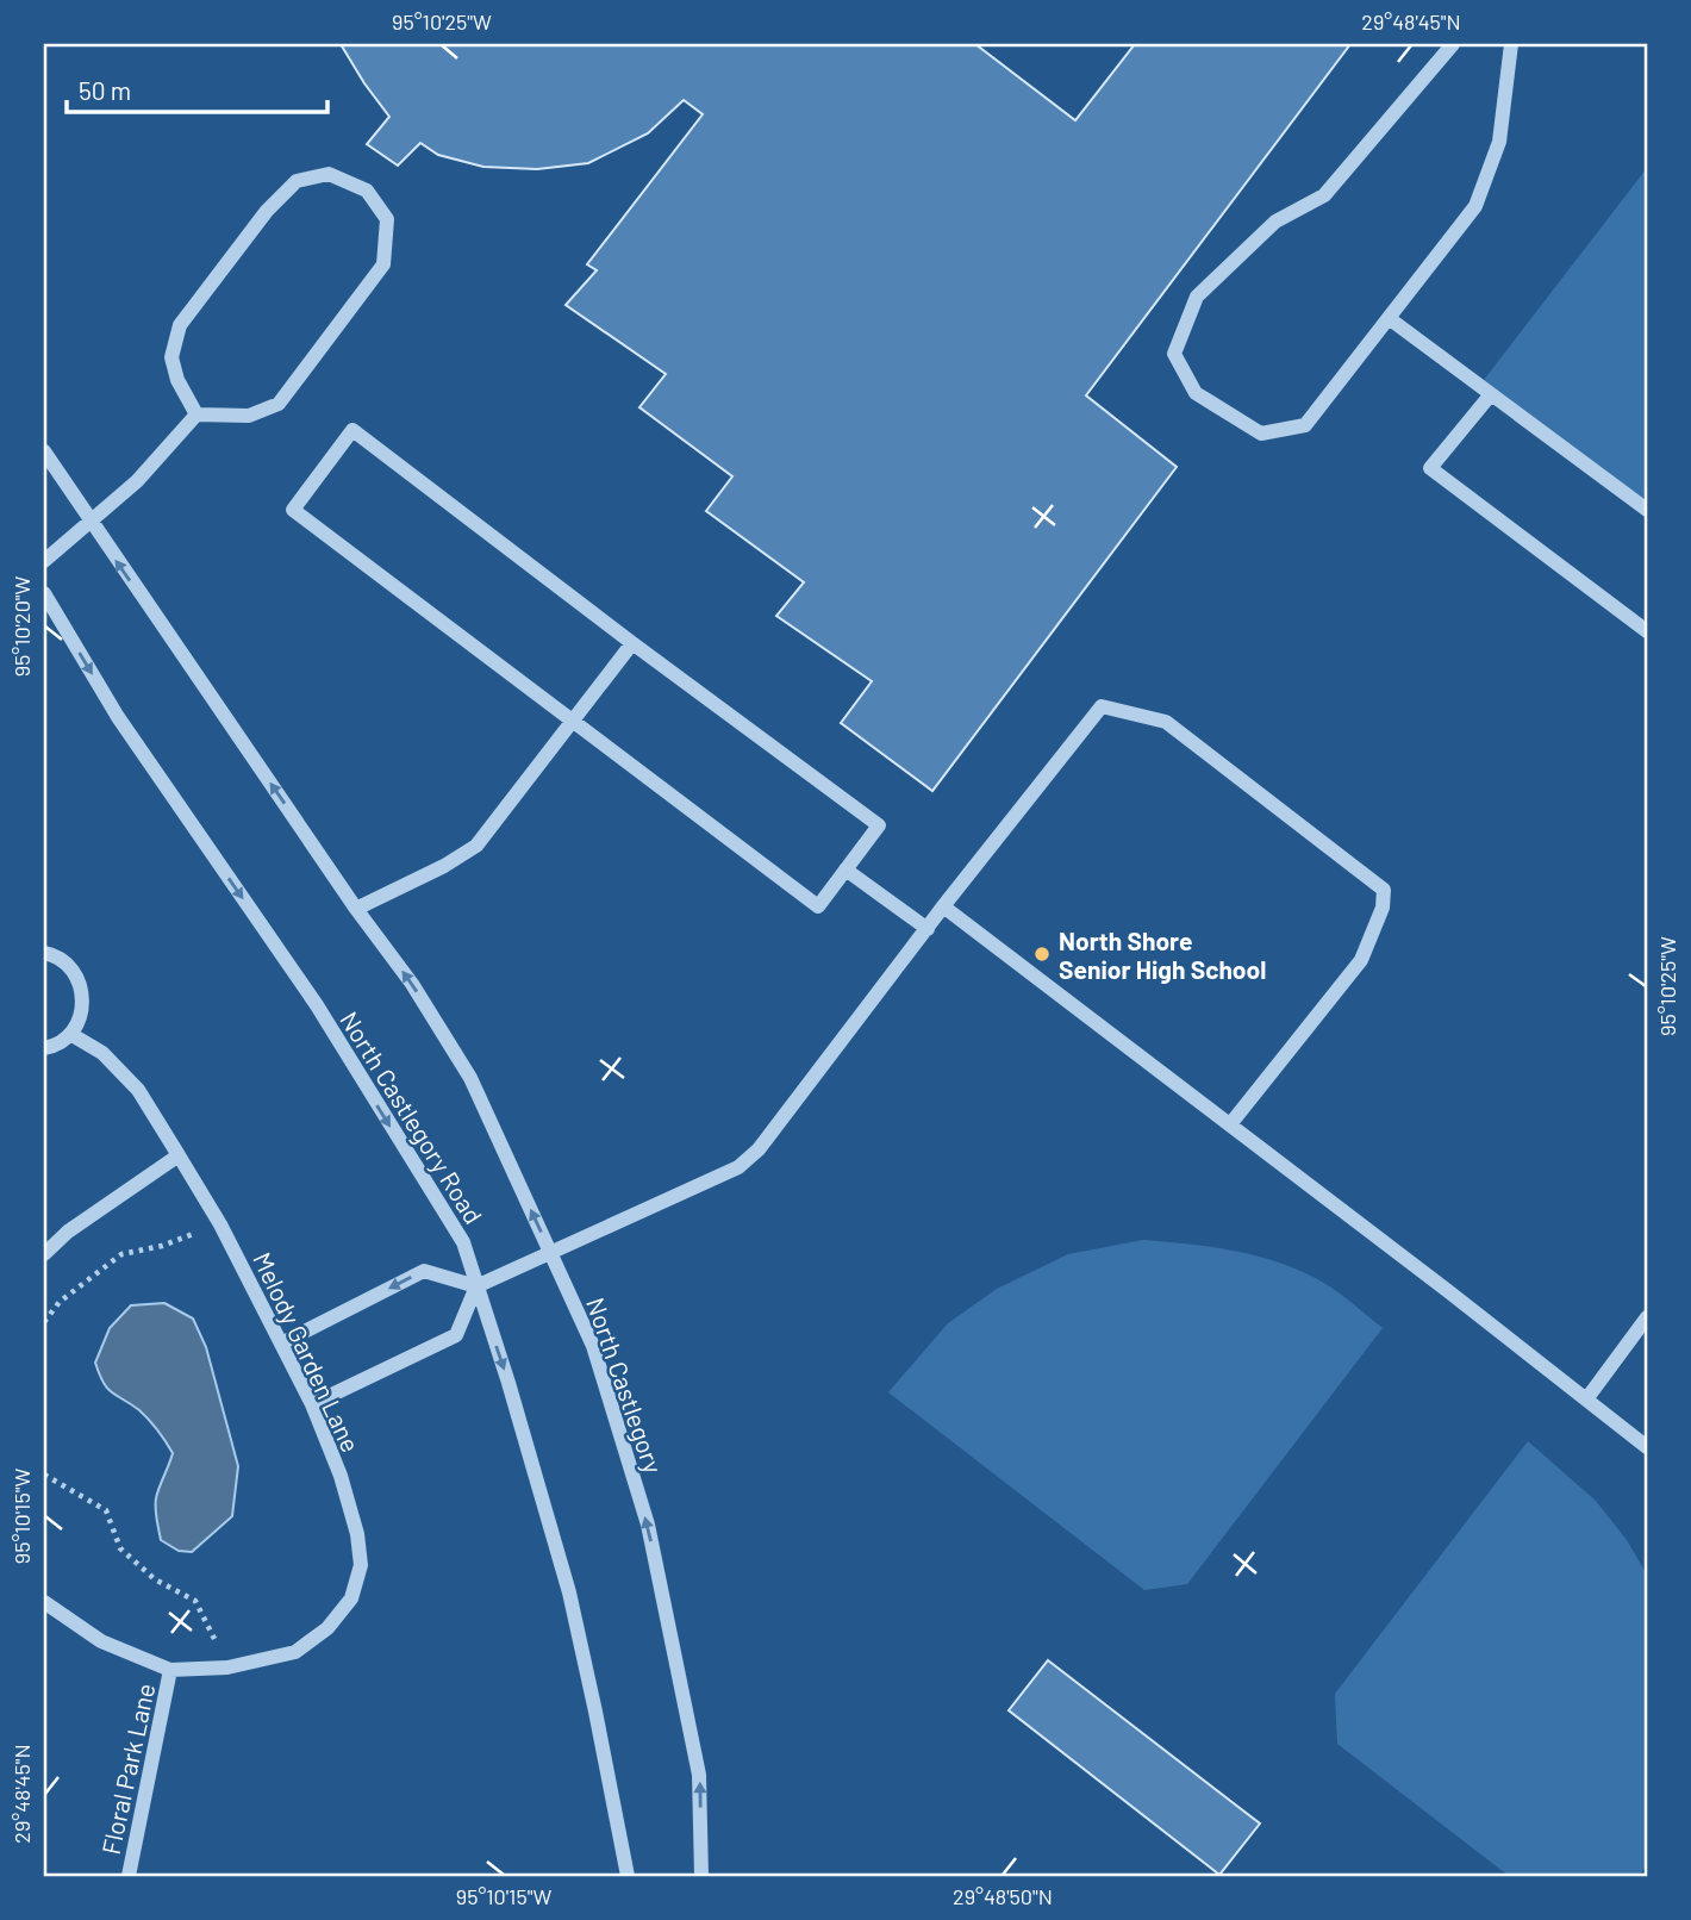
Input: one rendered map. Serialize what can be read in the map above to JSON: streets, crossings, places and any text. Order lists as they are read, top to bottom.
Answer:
{
  "streets": {
    "street": [
      "North Castlegory Road",
      "Melody Garden Lane",
      "North Castlegory",
      "Floral Park Lane"
    ]
  },
  "crossings": [
    ["Melody Garden Lane", "Floral Park Lane"]
  ],
  "one_way": ["North Castlegory"],
  "places": ["North Shore Senior High School"],
  "scale_bar": "50 m",
  "coordinates": [
    "95°10'25\"W",
    "29°48'45\"N",
    "95°10'20\"W",
    "95°10'15\"W",
    "29°48'50\"N"
  ]
}
